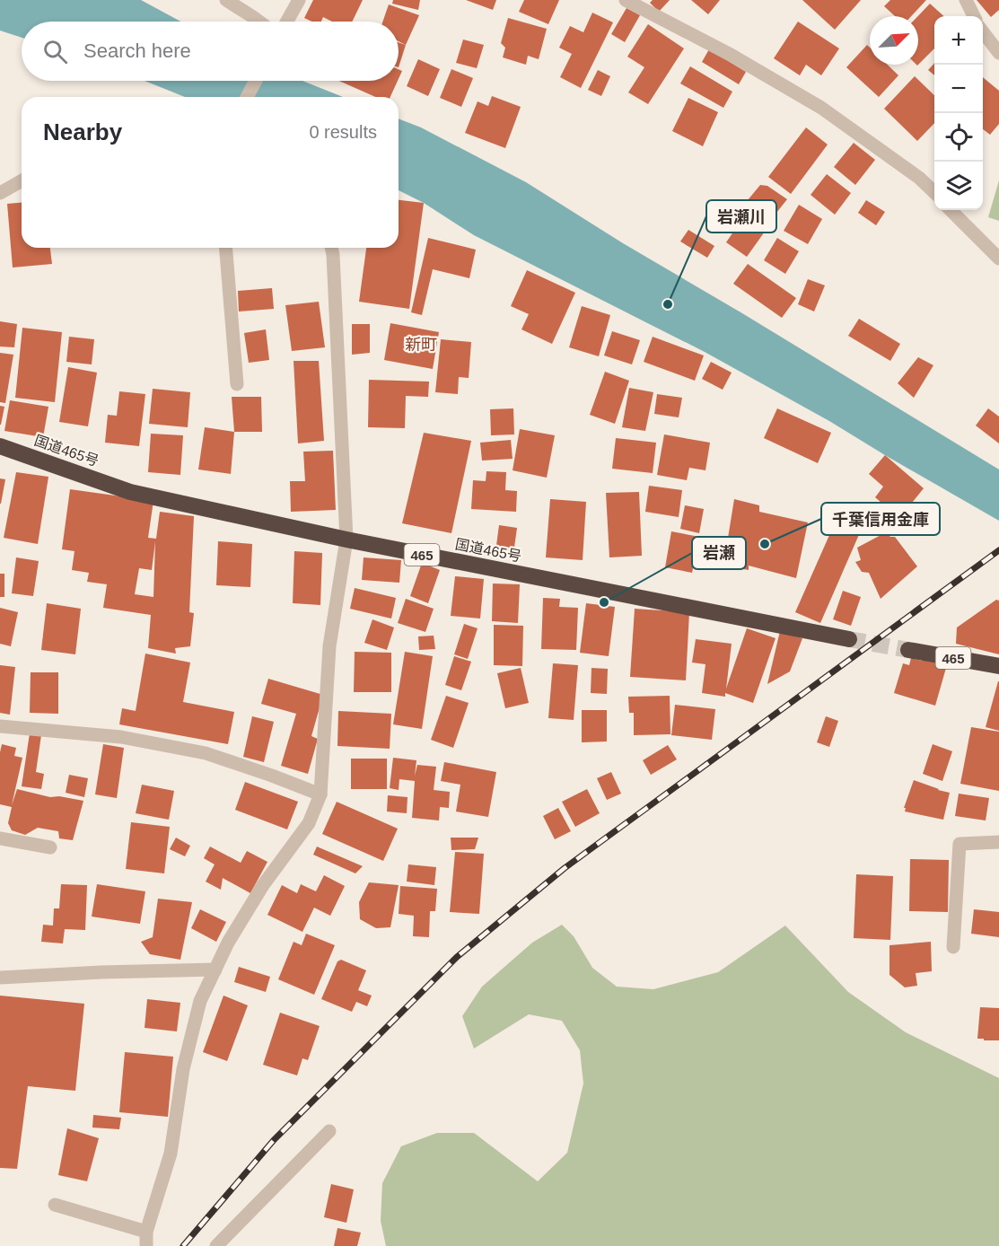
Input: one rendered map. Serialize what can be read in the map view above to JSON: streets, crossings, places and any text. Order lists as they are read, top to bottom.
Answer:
{
  "streets": {
    "highway": ["国道465号", "465"]
  },
  "districts": ["新町"],
  "places": ["岩瀬川", "千葉信用金庫", "岩瀬"],
  "north": "top right",
  "page": {
    "map_buttons": ["+", "−"],
    "search": "Search here",
    "heading": ["Nearby", "0 results"]
  }
}
